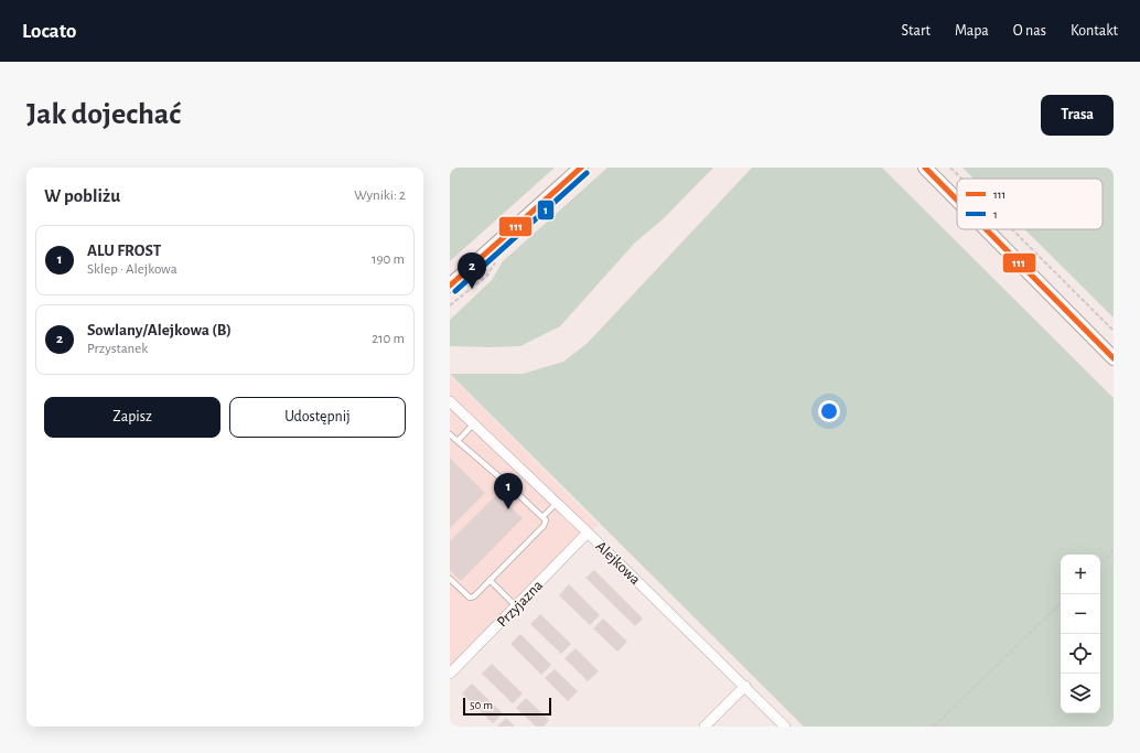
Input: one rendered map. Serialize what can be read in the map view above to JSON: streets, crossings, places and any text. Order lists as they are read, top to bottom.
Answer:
{
  "streets": {
    "street": ["Alejkowa", "Przyjazna"]
  },
  "crossings": [
    ["Alejkowa", "Przyjazna"]
  ],
  "lines": ["transit line 111", "transit line 1"],
  "legend": ["111", "1"],
  "scale_bar": "50 m",
  "page": {
    "header": "Locato",
    "nav": [
      "Start",
      "Mapa",
      "O nas",
      "Kontakt"
    ],
    "buttons": [
      "Trasa",
      ["Zapisz", "Udostępnij"]
    ],
    "title": "Jak dojechać",
    "heading": ["W pobliżu", "Wyniki: 2"],
    "list": [
      {
        "mark": "1",
        "name": "ALU FROST",
        "note": "Sklep · Alejkowa",
        "value": "190 m"
      },
      {
        "mark": "2",
        "name": "Sowlany/Alejkowa (B)",
        "note": "Przystanek",
        "value": "210 m"
      }
    ],
    "pins": ["2", "1"],
    "map_buttons": ["+", "−"],
    "scale": "50 m"
  }
}
